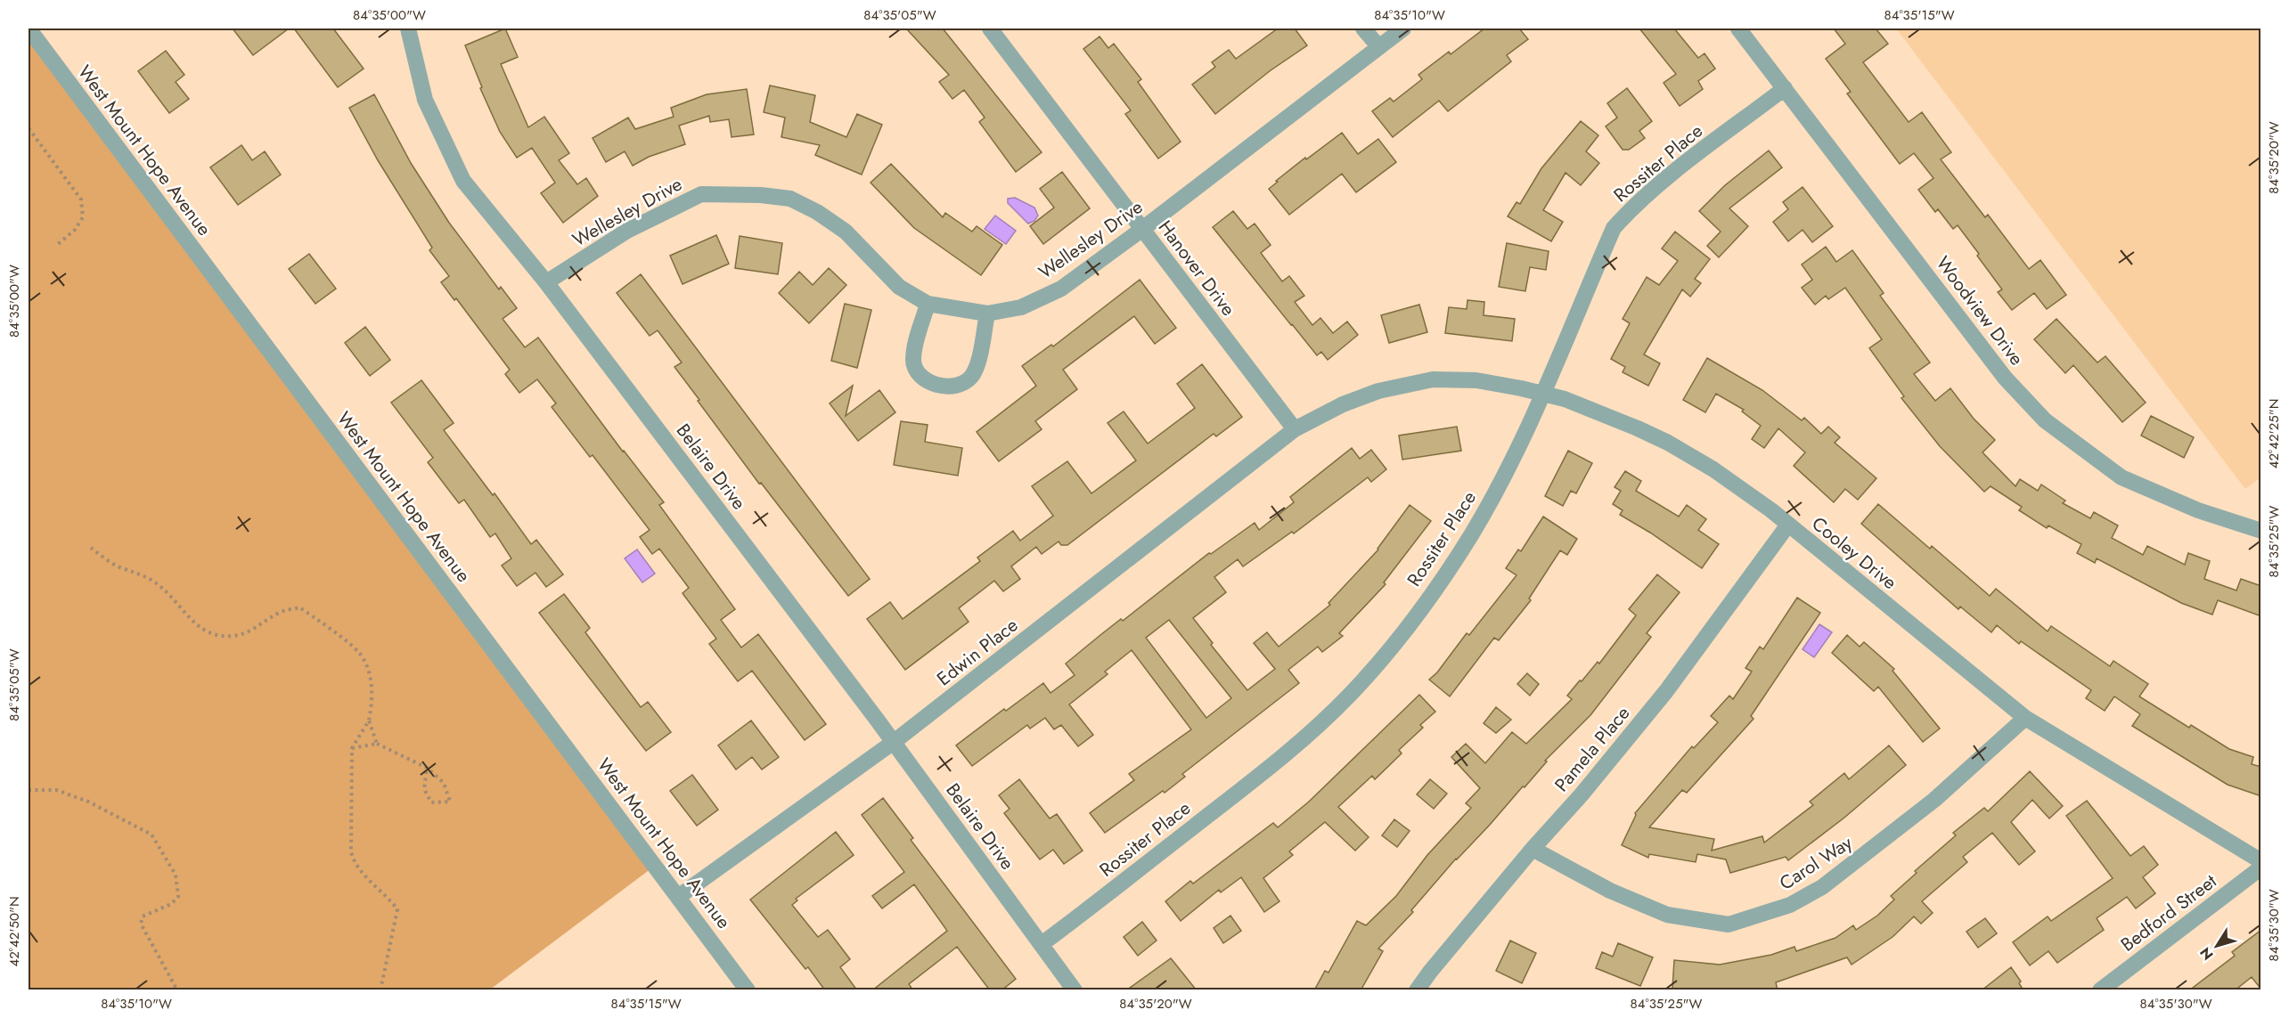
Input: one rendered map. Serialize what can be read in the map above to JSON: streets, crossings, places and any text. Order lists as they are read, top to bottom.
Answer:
{
  "streets": {
    "street": [
      "West Mount Hope Avenue",
      "Rossiter Place",
      "Wellesley Drive",
      "Hanover Drive",
      "Woodview Drive",
      "Belaire Drive",
      "Cooley Drive",
      "Edwin Place",
      "Pamela Place",
      "Carol Way",
      "Bedford Street"
    ]
  },
  "crossings": [
    ["West Mount Hope Avenue", "Edwin Place"],
    ["Rossiter Place", "Woodview Drive"],
    ["Rossiter Place", "Belaire Drive"],
    ["Rossiter Place", "Cooley Drive"],
    ["Wellesley Drive", "Hanover Drive"],
    ["Wellesley Drive", "Belaire Drive"],
    ["Hanover Drive", "Cooley Drive"],
    ["Hanover Drive", "Edwin Place"],
    ["Belaire Drive", "Edwin Place"],
    ["Cooley Drive", "Edwin Place"],
    ["Cooley Drive", "Pamela Place"],
    ["Cooley Drive", "Carol Way"],
    ["Pamela Place", "Carol Way"]
  ],
  "north": "bottom left",
  "coordinates": [
    "84°35'00\"W",
    "84°35'05\"W",
    "84°35'10\"W",
    "84°35'15\"W",
    "84°35'20\"W",
    "42°42'25\"N",
    "84°35'25\"W",
    "84°35'30\"W",
    "42°42'50\"N"
  ]
}
